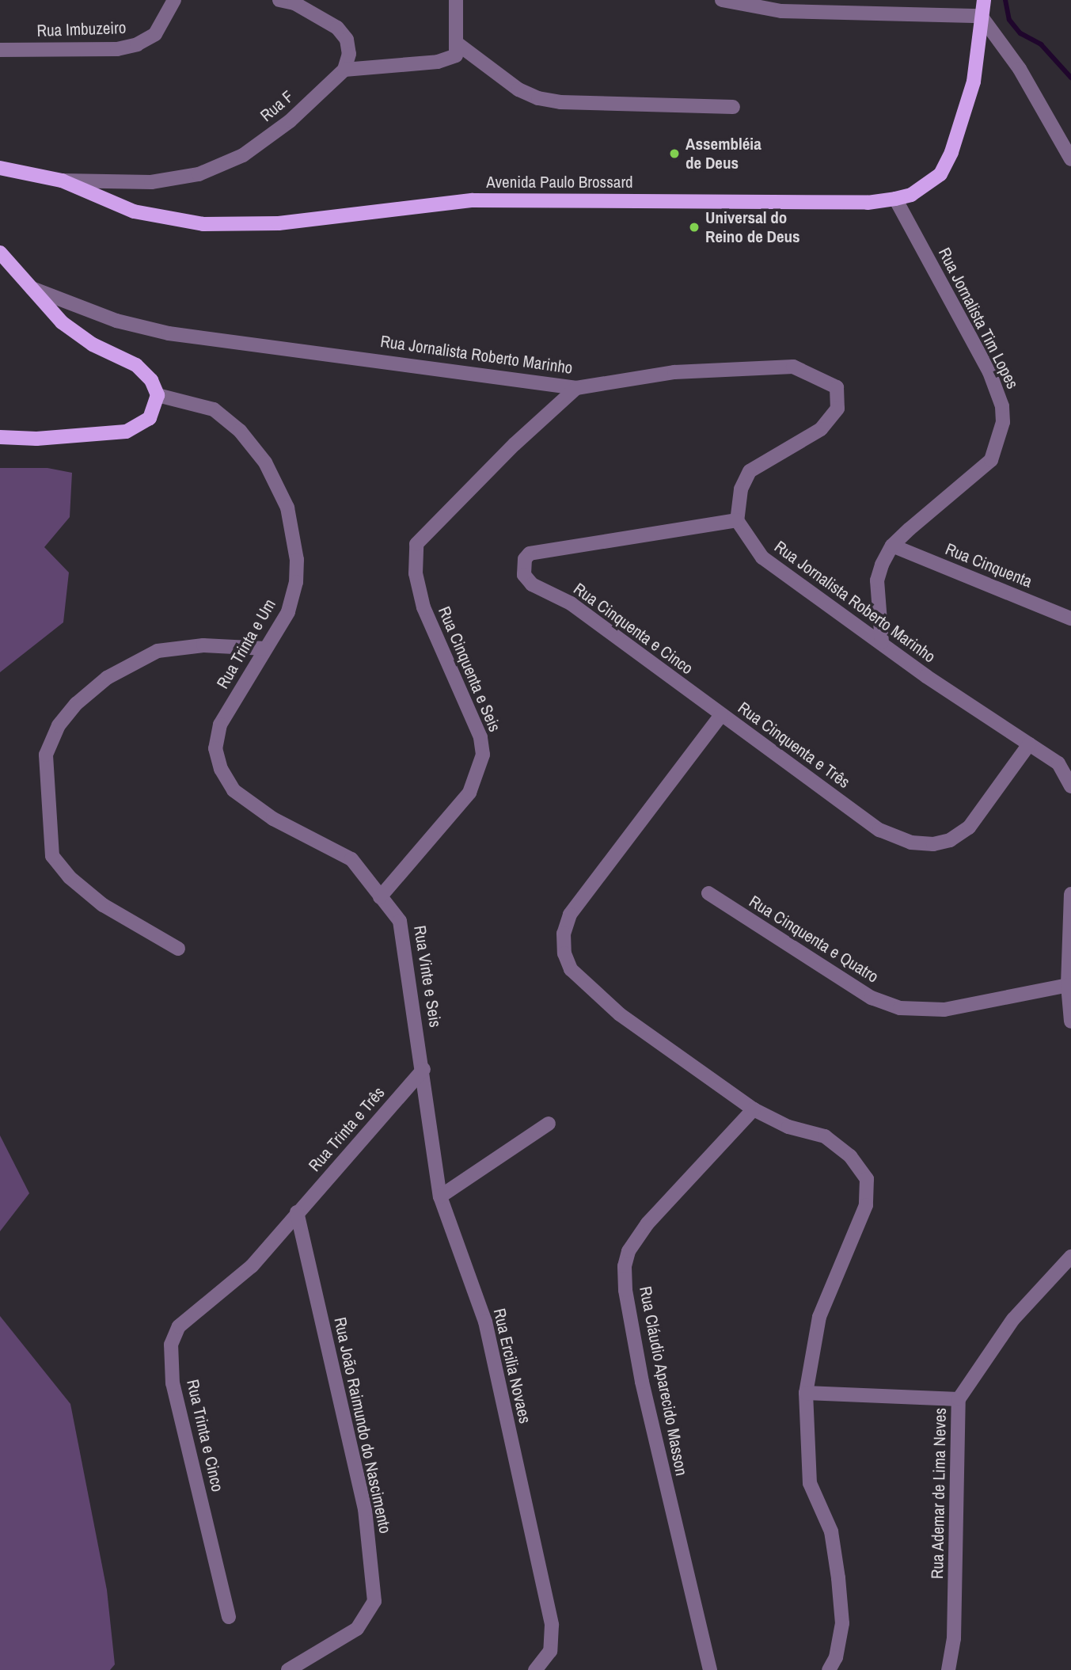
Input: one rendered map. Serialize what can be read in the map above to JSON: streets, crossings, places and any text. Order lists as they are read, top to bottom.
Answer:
{
  "streets": {
    "main road": ["Avenida Paulo Brossard"],
    "street": [
      "Rua Imbuzeiro",
      "Rua F",
      "Rua Jornalista Tim Lopes",
      "Rua Jornalista Roberto Marinho",
      "Rua Cinquenta",
      "Rua Cinquenta e Cinco",
      "Rua Trinta e Um",
      "Rua Cinquenta e Seis",
      "Rua Cinquenta e Três",
      "Rua Cinquenta e Quatro",
      "Rua Vinte e Seis",
      "Rua Trinta e Três",
      "Rua Ercilia Novaes",
      "Rua Cláudio Aparecido Masson",
      "Rua João Raimundo do Nascimento",
      "Rua Trinta e Cinco",
      "Rua Ademar de Lima Neves"
    ]
  },
  "crossings": [
    ["Rua F", "Avenida Paulo Brossard"],
    ["Avenida Paulo Brossard", "Rua Jornalista Tim Lopes"],
    ["Rua Jornalista Tim Lopes", "Rua Jornalista Roberto Marinho"],
    ["Rua Jornalista Tim Lopes", "Rua Cinquenta"],
    ["Rua Jornalista Roberto Marinho", "Rua Cinquenta e Cinco"],
    ["Rua Jornalista Roberto Marinho", "Rua Cinquenta e Seis"],
    ["Rua Jornalista Roberto Marinho", "Rua Cinquenta e Três"],
    ["Rua Cinquenta e Cinco", "Rua Cinquenta e Três"],
    ["Rua Trinta e Um", "Rua Cinquenta e Seis"],
    ["Rua Trinta e Um", "Rua Vinte e Seis"],
    ["Rua Cinquenta e Seis", "Rua Vinte e Seis"],
    ["Rua Cinquenta e Três", "Rua Cláudio Aparecido Masson"],
    ["Rua Vinte e Seis", "Rua Trinta e Três"],
    ["Rua Vinte e Seis", "Rua Ercilia Novaes"],
    ["Rua Trinta e Três", "Rua Ercilia Novaes"],
    ["Rua Trinta e Três", "Rua João Raimundo do Nascimento"],
    ["Rua Trinta e Três", "Rua Trinta e Cinco"],
    ["Rua João Raimundo do Nascimento", "Rua Trinta e Cinco"]
  ],
  "places": ["Assembléia de Deus", "Universal do Reino de Deus"]
}
